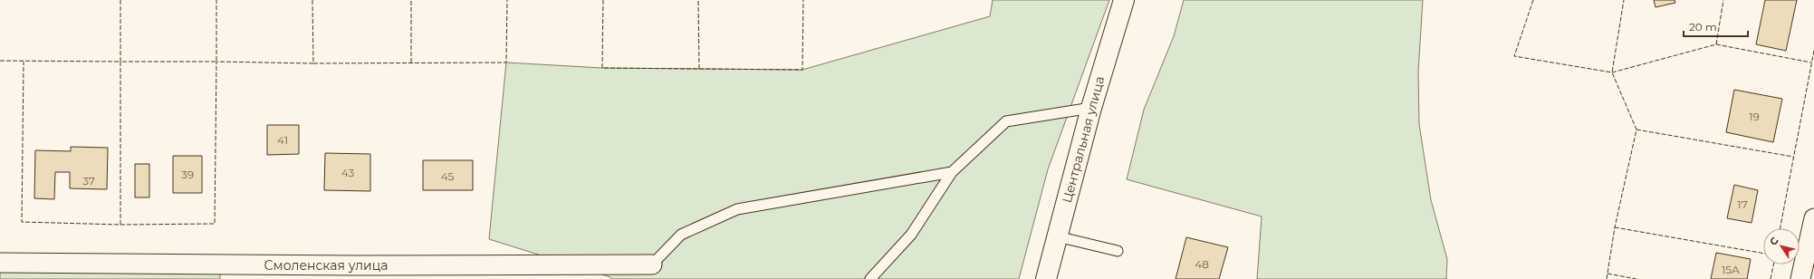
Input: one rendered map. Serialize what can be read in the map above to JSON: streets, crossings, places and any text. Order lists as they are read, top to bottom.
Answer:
{
  "streets": {
    "street": ["Центральная улица", "Смоленская улица"]
  },
  "house_numbers": [
    "19",
    "41",
    "43",
    "39",
    "45",
    "37",
    "17",
    "48",
    "15А"
  ],
  "scale_bar": "20 m",
  "north": "top left"
}
